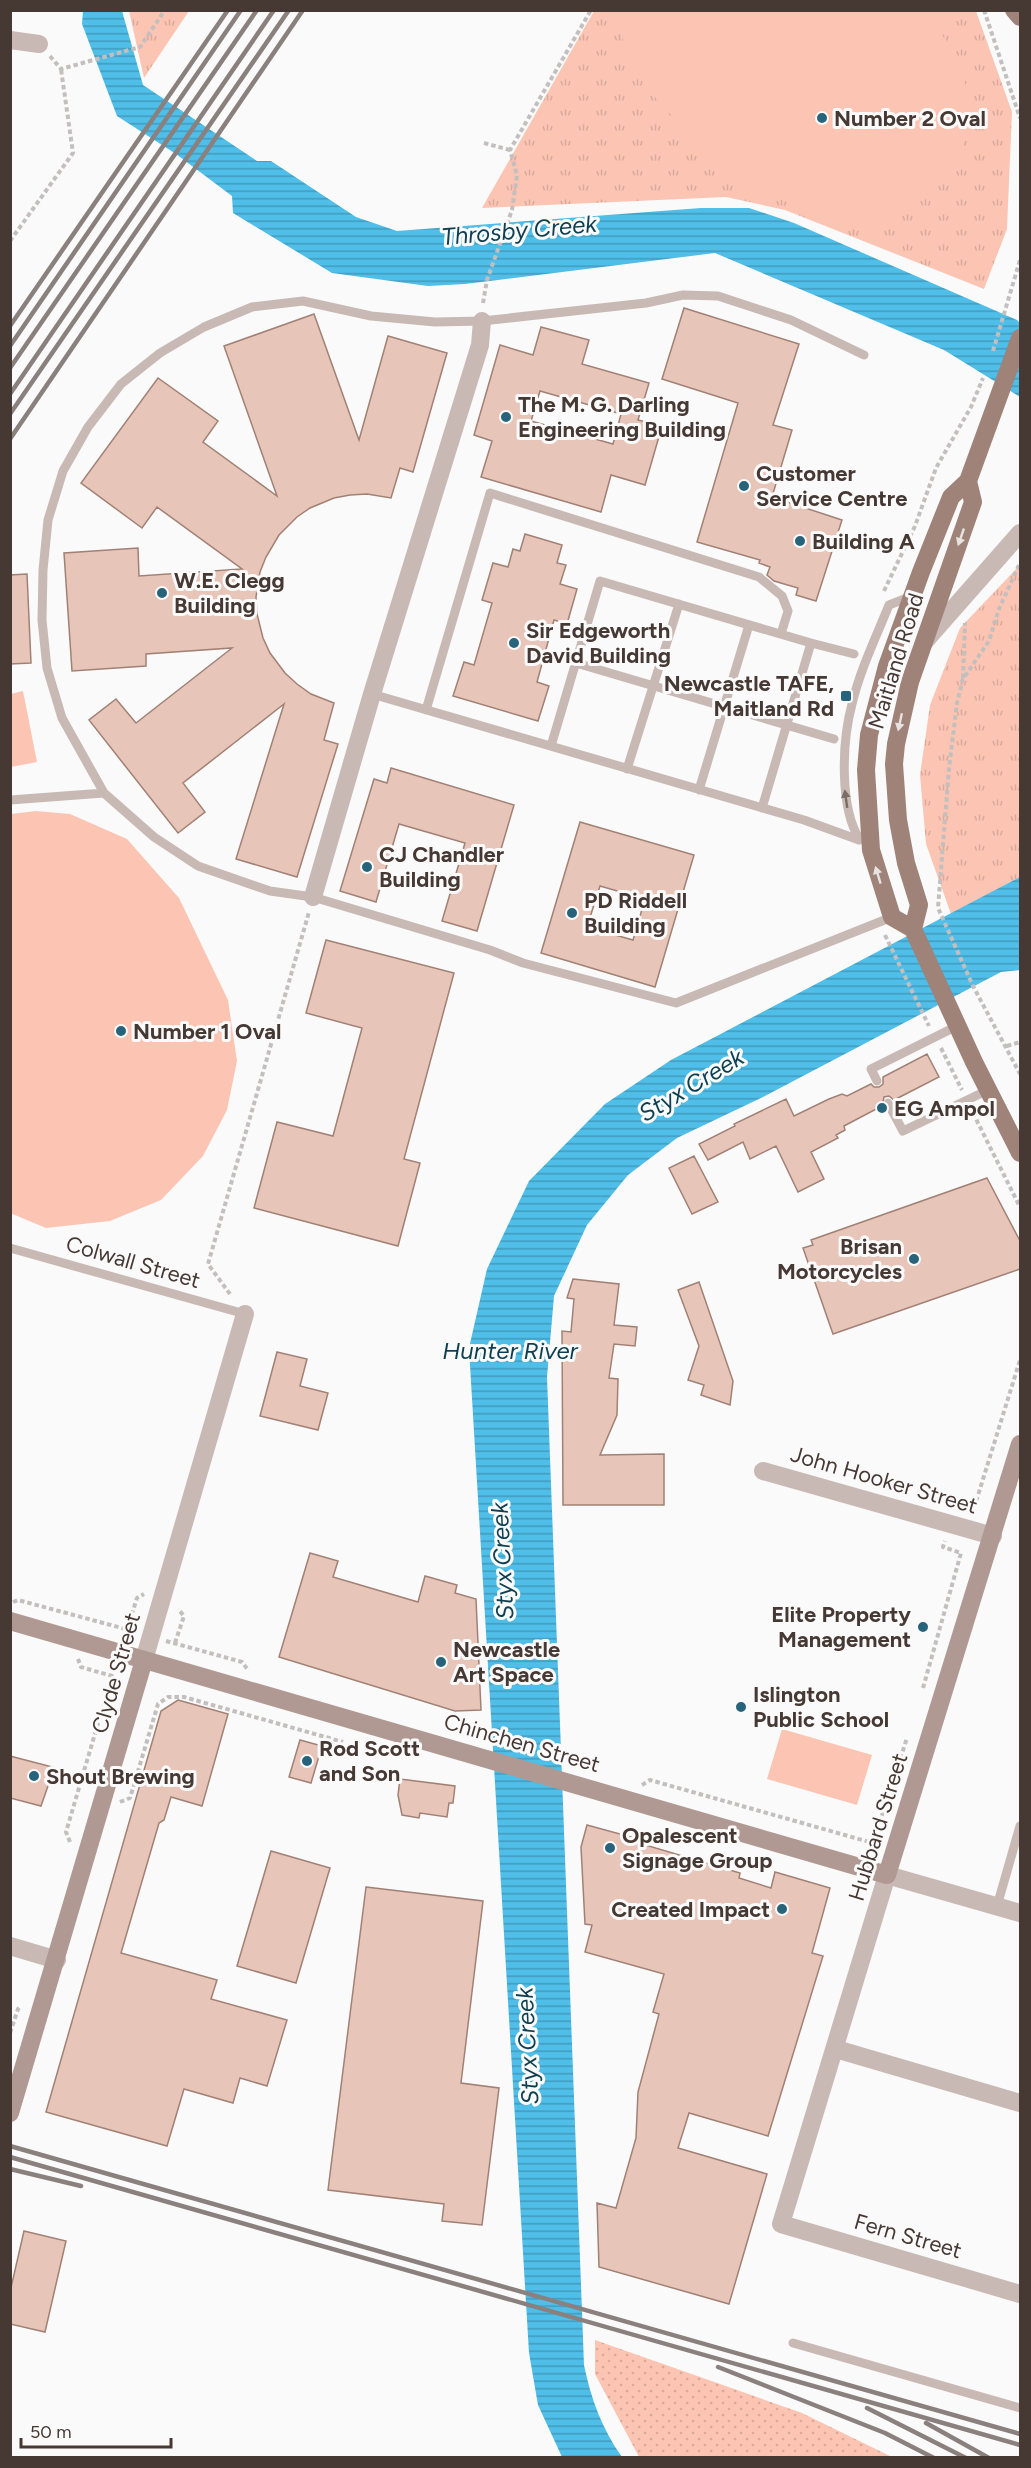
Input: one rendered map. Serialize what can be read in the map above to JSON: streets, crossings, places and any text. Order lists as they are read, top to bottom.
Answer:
{
  "streets": {
    "main road": ["Maitland Road"],
    "street": [
      "John Hooker Street",
      "Clyde Street",
      "Chinchen Street",
      "Hubbard Street",
      "Fern Street"
    ],
    "lane": ["Colwall Street"]
  },
  "crossings": [
    ["Colwall Street", "Clyde Street"],
    ["John Hooker Street", "Hubbard Street"],
    ["Clyde Street", "Chinchen Street"],
    ["Chinchen Street", "Hubbard Street"],
    ["Hubbard Street", "Fern Street"]
  ],
  "water": ["Throsby Creek", "Styx Creek", "Hunter River"],
  "places": {
    "other": [
      "Number 2 Oval",
      "The M. G. Darling Engineering Building",
      "Customer Service Centre",
      "Building A",
      "W.E. Clegg Building",
      "Sir Edgeworth David Building",
      "CJ Chandler Building",
      "PD Riddell Building",
      "Number 1 Oval",
      "EG Ampol",
      "Brisan Motorcycles",
      "Elite Property Management",
      "Newcastle Art Space",
      "Islington Public School",
      "Rod Scott and Son",
      "Shout Brewing",
      "Opalescent Signage Group",
      "Created Impact"
    ],
    "transit": ["Newcastle TAFE, Maitland Rd"]
  },
  "scale_bar": "50 m"
}
